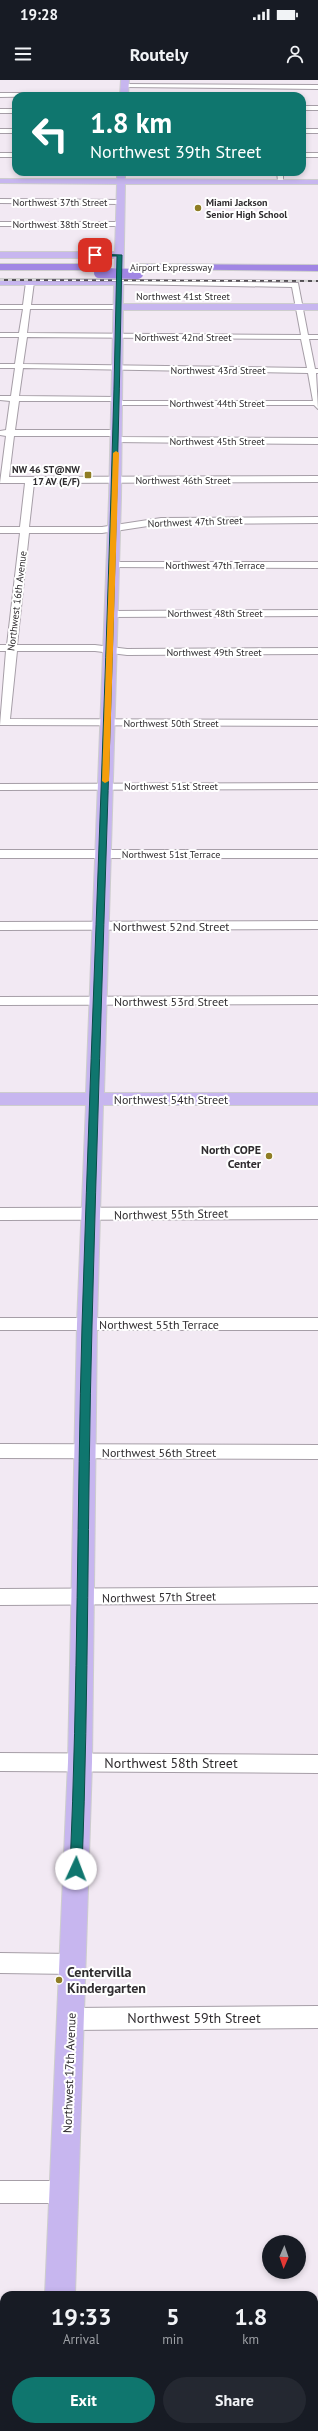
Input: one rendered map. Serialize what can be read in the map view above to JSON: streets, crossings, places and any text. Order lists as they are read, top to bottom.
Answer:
{
  "streets": {
    "highway": ["Airport Expressway"],
    "main road": ["Northwest 41st Street", "Northwest 54th Street", "Northwest 17th Avenue"],
    "street": [
      "Northwest 37th Street",
      "Northwest 38th Street",
      "Northwest 42nd Street",
      "Northwest 43rd Street",
      "Northwest 44th Street",
      "Northwest 45th Street",
      "Northwest 46th Street",
      "Northwest 47th Street",
      "Northwest 47th Terrace",
      "Northwest 16th Avenue",
      "Northwest 48th Street",
      "Northwest 49th Street",
      "Northwest 50th Street",
      "Northwest 51st Street",
      "Northwest 51st Terrace",
      "Northwest 52nd Street",
      "Northwest 53rd Street",
      "Northwest 55th Street",
      "Northwest 55th Terrace",
      "Northwest 56th Street",
      "Northwest 57th Street",
      "Northwest 58th Street",
      "Northwest 59th Street"
    ]
  },
  "crossings": [
    ["Northwest 37th Street", "Northwest 17th Avenue"],
    ["Northwest 38th Street", "Northwest 17th Avenue"],
    ["Northwest 41st Street", "Northwest 17th Avenue"],
    ["Northwest 42nd Street", "Northwest 17th Avenue"],
    ["Northwest 43rd Street", "Northwest 17th Avenue"],
    ["Northwest 44th Street", "Northwest 17th Avenue"],
    ["Northwest 45th Street", "Northwest 17th Avenue"],
    ["Northwest 46th Street", "Northwest 16th Avenue"],
    ["Northwest 46th Street", "Northwest 17th Avenue"],
    ["Northwest 47th Street", "Northwest 16th Avenue"],
    ["Northwest 47th Street", "Northwest 17th Avenue"],
    ["Northwest 47th Terrace", "Northwest 17th Avenue"],
    ["Northwest 16th Avenue", "Northwest 49th Street"],
    ["Northwest 16th Avenue", "Northwest 50th Street"],
    ["Northwest 48th Street", "Northwest 17th Avenue"],
    ["Northwest 49th Street", "Northwest 17th Avenue"],
    ["Northwest 50th Street", "Northwest 17th Avenue"],
    ["Northwest 51st Street", "Northwest 17th Avenue"],
    ["Northwest 51st Terrace", "Northwest 17th Avenue"],
    ["Northwest 52nd Street", "Northwest 17th Avenue"],
    ["Northwest 53rd Street", "Northwest 17th Avenue"],
    ["Northwest 54th Street", "Northwest 17th Avenue"],
    ["Northwest 55th Street", "Northwest 17th Avenue"],
    ["Northwest 55th Terrace", "Northwest 17th Avenue"],
    ["Northwest 56th Street", "Northwest 17th Avenue"],
    ["Northwest 57th Street", "Northwest 17th Avenue"],
    ["Northwest 58th Street", "Northwest 17th Avenue"],
    ["Northwest 59th Street", "Northwest 17th Avenue"]
  ],
  "places": {
    "other": ["Miami Jackson Senior High School", "North COPE Center", "Centervilla Kindergarten"],
    "transit": ["NW 46 ST@NW 17 AV (E/F)"]
  },
  "north": "bottom",
  "page": {
    "status": "19:28",
    "header": "Routely",
    "turn": ["1.8 km", "Northwest 39th Street"],
    "eta": [
      "19:33",
      "Arrival",
      "5",
      "min",
      "1.8",
      "km"
    ],
    "buttons": ["Exit", "Share"]
  }
}
